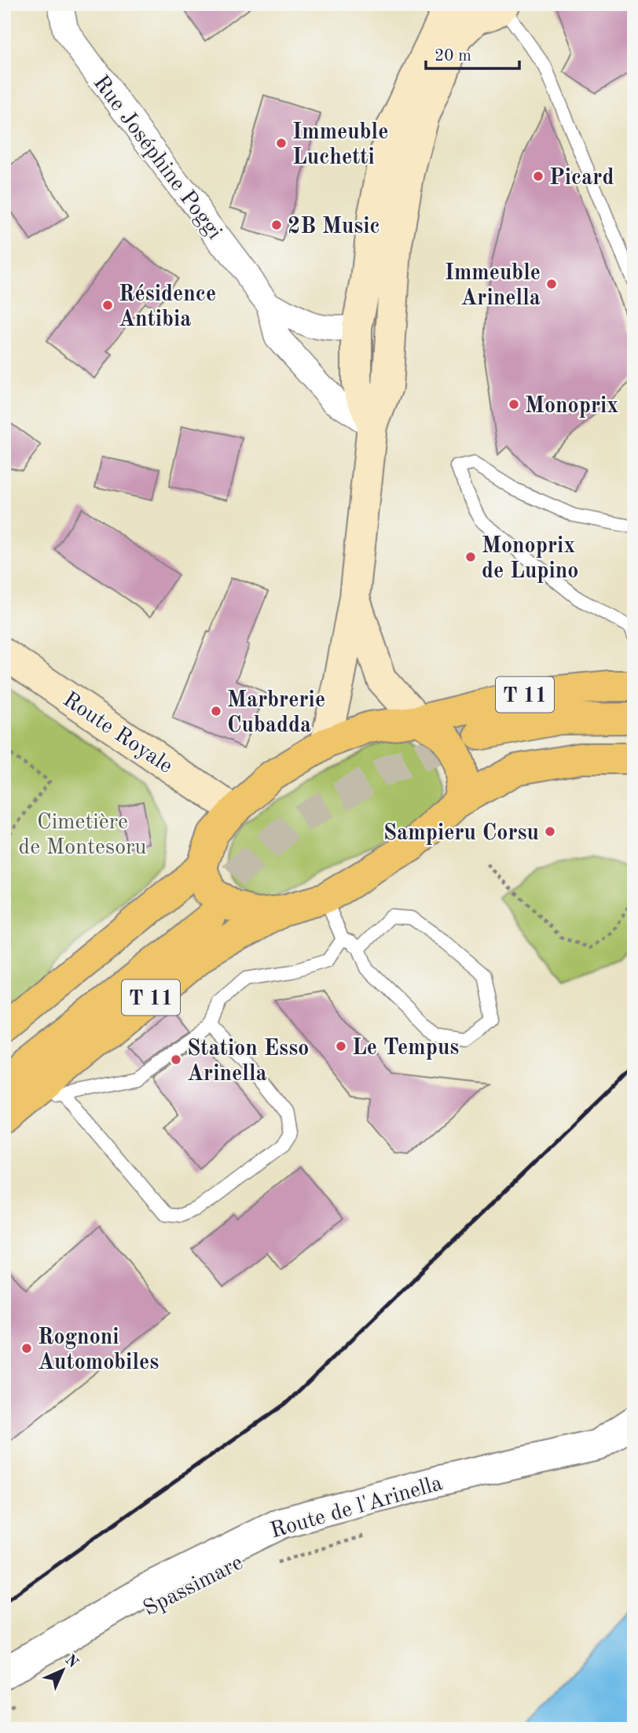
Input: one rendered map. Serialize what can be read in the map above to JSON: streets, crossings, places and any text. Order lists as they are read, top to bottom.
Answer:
{
  "streets": {
    "main road": ["T 11", "Route Royale"],
    "street": ["Rue Joséphine Poggi", "Route de l'Arinella"],
    "path": ["Spassimare"]
  },
  "parks": ["Cimetière de Montesoru"],
  "places": [
    "Immeuble Luchetti",
    "Picard",
    "2B Music",
    "Immeuble Arinella",
    "Résidence Antibia",
    "Monoprix",
    "Monoprix de Lupino",
    "Marbrerie Cubadda",
    "Sampieru Corsu",
    "Le Tempus",
    "Station Esso Arinella",
    "Rognoni Automobiles"
  ],
  "scale_bar": "20 m",
  "north": "top right"
}
